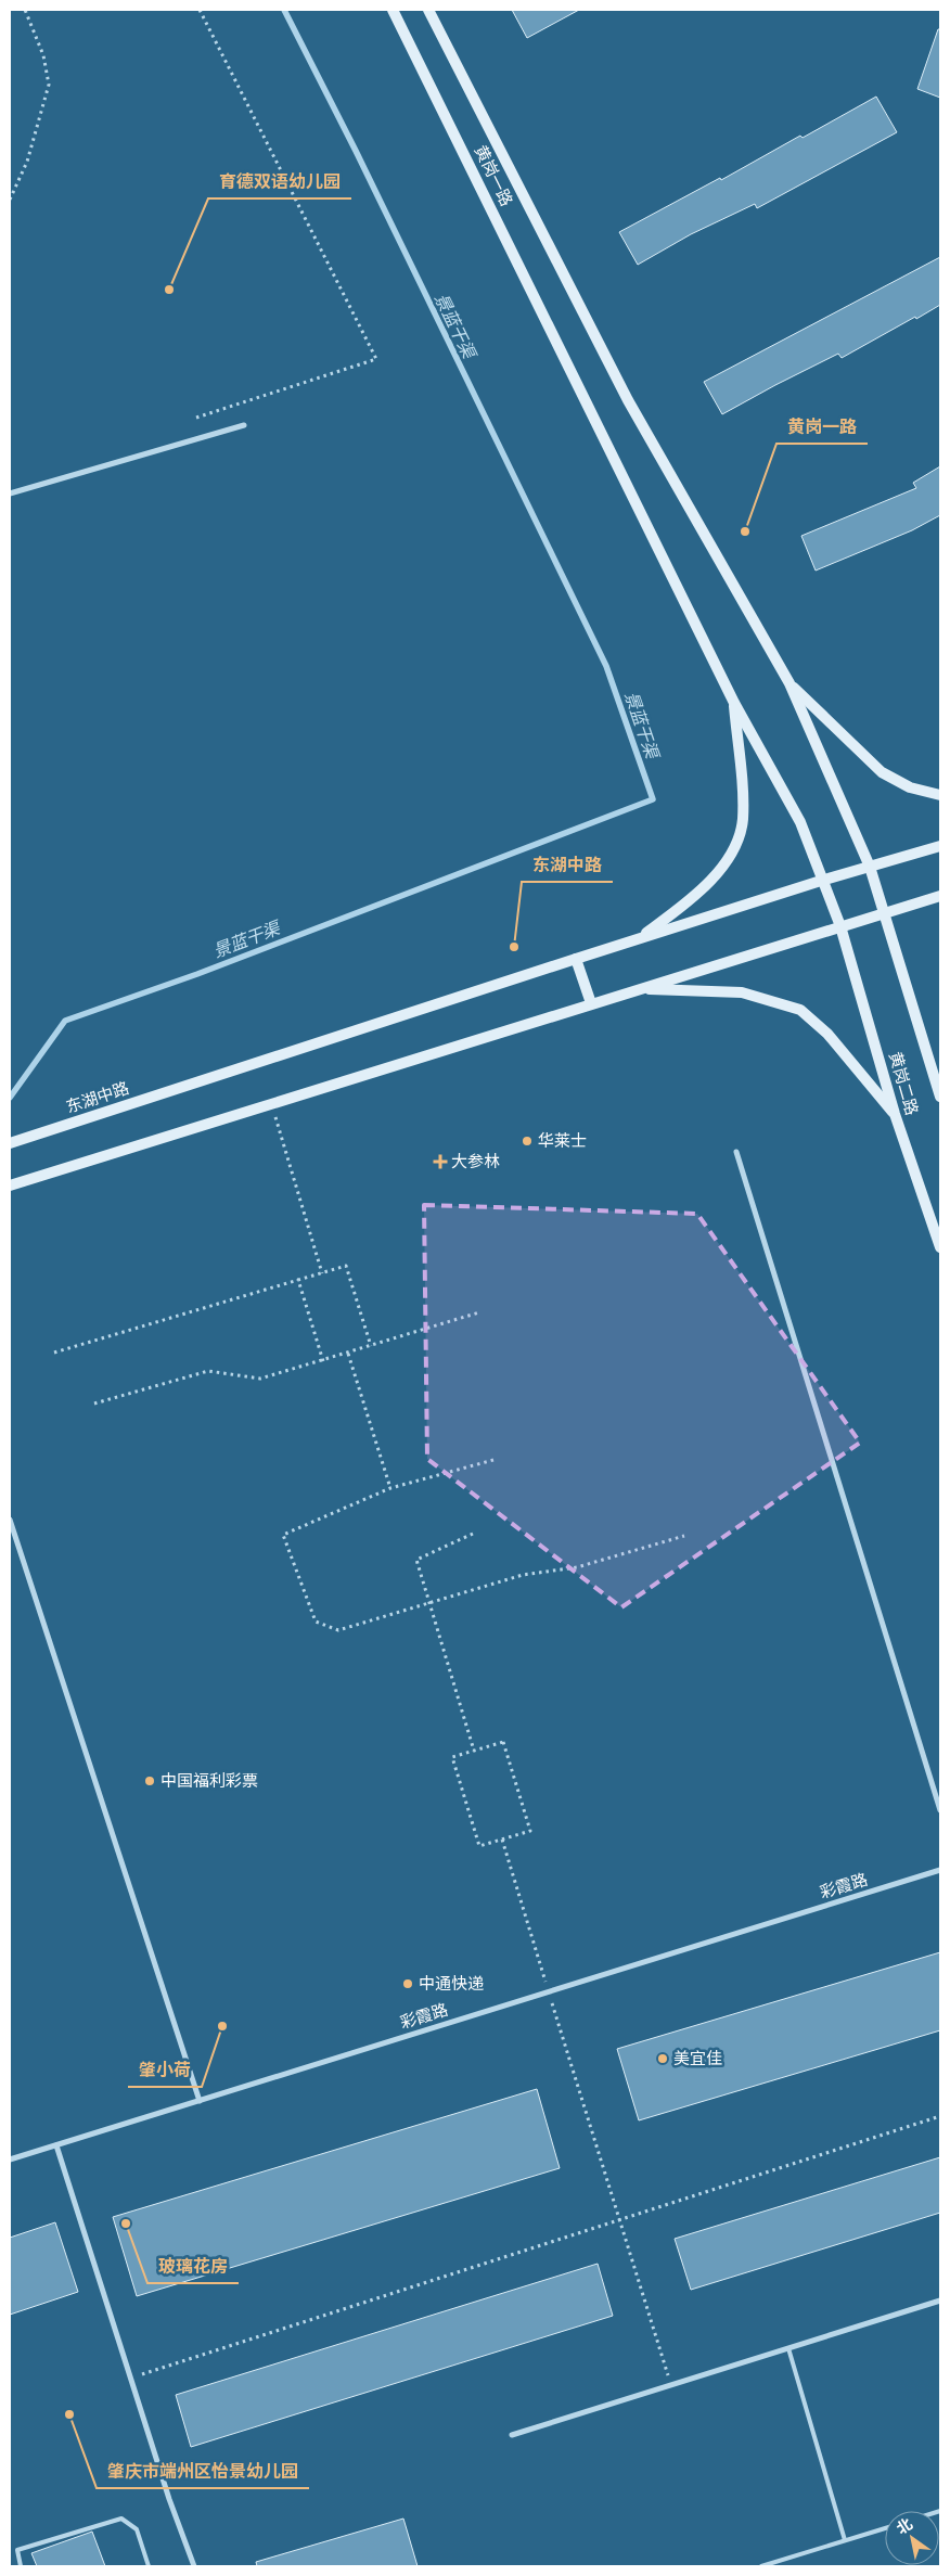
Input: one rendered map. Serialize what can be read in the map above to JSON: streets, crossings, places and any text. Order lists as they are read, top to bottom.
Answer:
{
  "streets": {
    "main road": ["黄岗一路", "黄岗二路", "东湖中路"],
    "street": ["彩霞路"]
  },
  "crossings": [
    ["黄岗一路", "黄岗二路"],
    ["黄岗一路", "东湖中路"],
    ["黄岗二路", "东湖中路"]
  ],
  "water": ["景蓝干渠"],
  "places": {
    "other": [
      "育德双语幼儿园",
      "黄岗一路",
      "东湖中路",
      "华莱士",
      "中国福利彩票",
      "中通快递",
      "肇小荷",
      "美宜佳",
      "玻璃花房",
      "肇庆市端州区怡景幼儿园"
    ],
    "health": ["大参林"]
  },
  "north": "top left"
}
